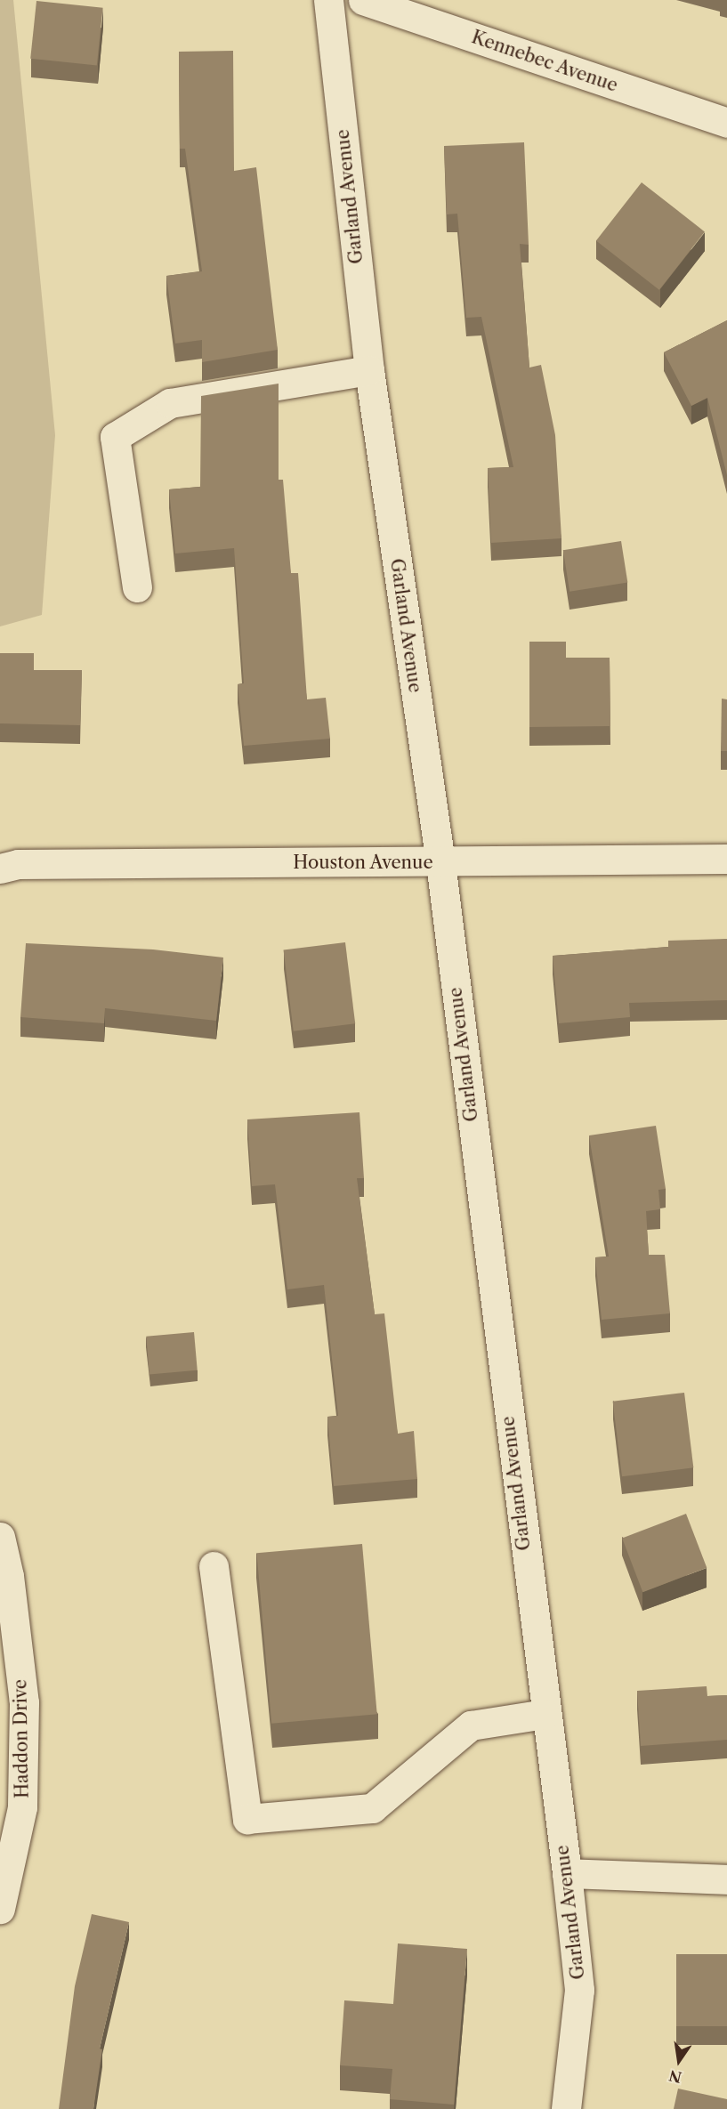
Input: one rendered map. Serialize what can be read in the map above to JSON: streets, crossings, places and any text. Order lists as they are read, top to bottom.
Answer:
{
  "streets": {
    "street": [
      "Kennebec Avenue",
      "Garland Avenue",
      "Houston Avenue",
      "Haddon Drive"
    ]
  },
  "crossings": [
    ["Garland Avenue", "Houston Avenue"]
  ],
  "north": "bottom"
}
